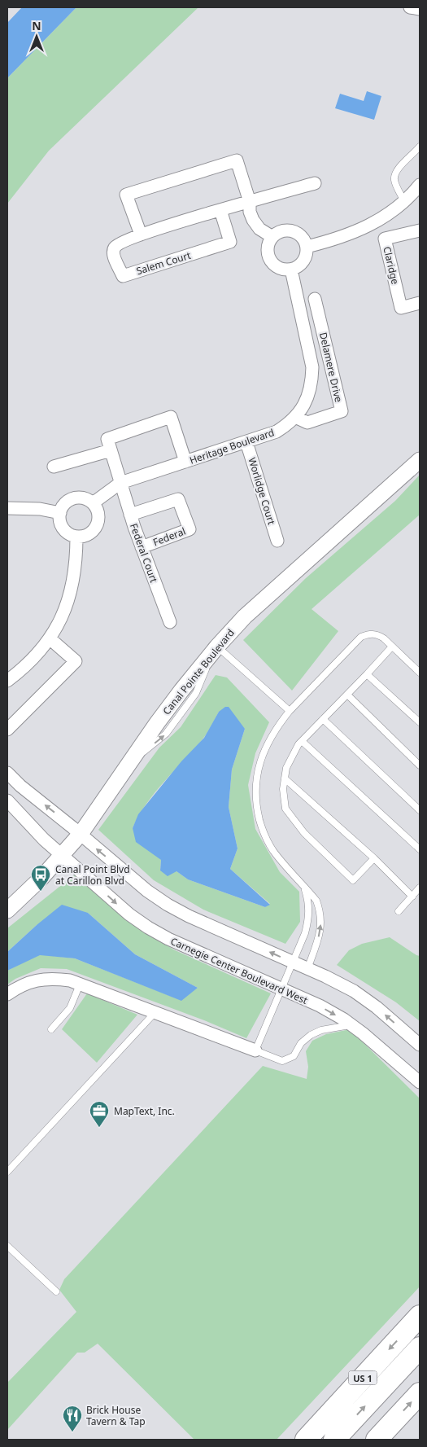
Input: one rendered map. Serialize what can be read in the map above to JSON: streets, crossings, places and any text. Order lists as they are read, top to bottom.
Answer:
{
  "streets": {
    "highway": ["US 1"],
    "street": [
      "Salem Court",
      "Claridge",
      "Delamere Drive",
      "Heritage Boulevard",
      "Worlidge Court",
      "Federal",
      "Federal Court",
      "Canal Pointe Boulevard",
      "Carnegie Center Boulevard West"
    ]
  },
  "crossings": [
    ["Delamere Drive", "Heritage Boulevard"],
    ["Heritage Boulevard", "Worlidge Court"],
    ["Heritage Boulevard", "Federal Court"],
    ["Federal", "Federal Court"],
    ["Canal Pointe Boulevard", "Carnegie Center Boulevard West"]
  ],
  "places": {
    "bus stop": ["Canal Point Blvd at Carillon Blvd"],
    "office": ["MapText, Inc."],
    "restaurant": ["Brick House Tavern & Tap"]
  },
  "north": "top"
}
